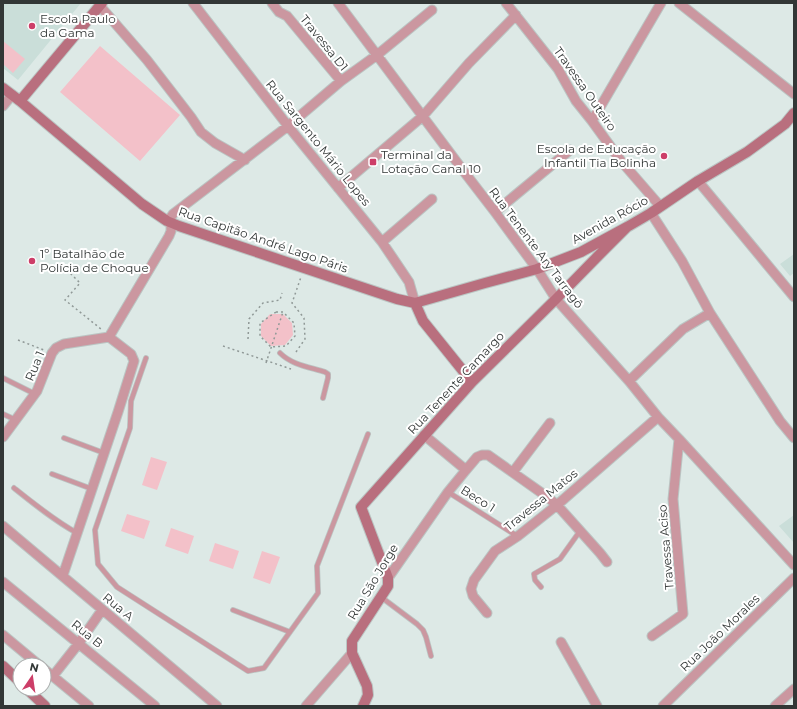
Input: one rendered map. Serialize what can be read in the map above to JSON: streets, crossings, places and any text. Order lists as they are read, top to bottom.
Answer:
{
  "streets": {
    "street": [
      "Travessa D1",
      "Travessa Outeiro",
      "Rua Sargento Mário Lopes",
      "Avenida Rócio",
      "Rua Capitão André Lago Páris",
      "Rua Tenente Ary Tarragô",
      "Rua 1",
      "Rua Tenente Camargo",
      "Travessa Matos",
      "Travessa Aciso",
      "Rua São Jorge",
      "Rua A",
      "Rua João Morales",
      "Rua B"
    ],
    "lane": ["Beco 1"]
  },
  "crossings": [
    ["Travessa Outeiro", "Avenida Rócio"],
    ["Rua Sargento Mário Lopes", "Avenida Rócio"],
    ["Rua Sargento Mário Lopes", "Rua Capitão André Lago Páris"],
    ["Avenida Rócio", "Rua Capitão André Lago Páris"],
    ["Avenida Rócio", "Rua Tenente Ary Tarragô"],
    ["Avenida Rócio", "Rua Tenente Camargo"],
    ["Rua Tenente Ary Tarragô", "Rua Tenente Camargo"],
    ["Rua Tenente Ary Tarragô", "Travessa Matos"],
    ["Rua Tenente Ary Tarragô", "Travessa Aciso"],
    ["Rua Tenente Camargo", "Rua São Jorge"],
    ["Beco 1", "Travessa Matos"],
    ["Beco 1", "Rua São Jorge"],
    ["Travessa Matos", "Rua São Jorge"]
  ],
  "places": {
    "other": ["Escola Paulo da Gama", "Escola de Educação Infantil Tia Bolinha", "1º Batalhão de Polícia de Choque"],
    "transit": ["Terminal da Lotação Canal 10"]
  },
  "north": "top"
}
